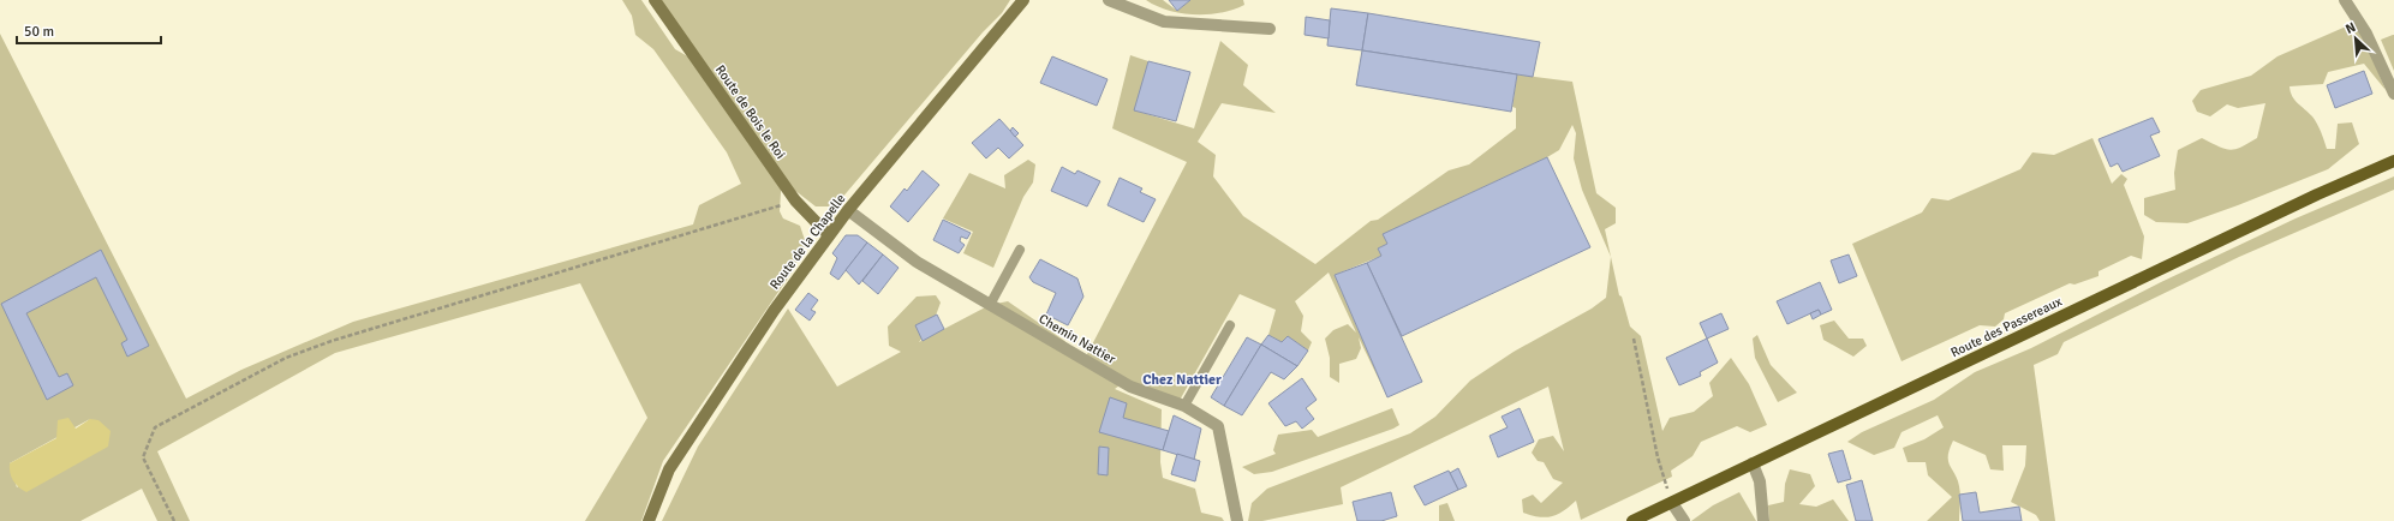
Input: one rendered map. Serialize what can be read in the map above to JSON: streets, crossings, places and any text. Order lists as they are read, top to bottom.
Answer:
{
  "streets": {
    "main road": ["Route de Bois le Roi", "Route de la Chapelle", "Route des Passereaux"],
    "street": ["Chemin Nattier"]
  },
  "crossings": [
    ["Route de Bois le Roi", "Route de la Chapelle"],
    ["Route de la Chapelle", "Chemin Nattier"]
  ],
  "districts": ["Chez Nattier"],
  "scale_bar": "50 m",
  "north": "top left"
}
